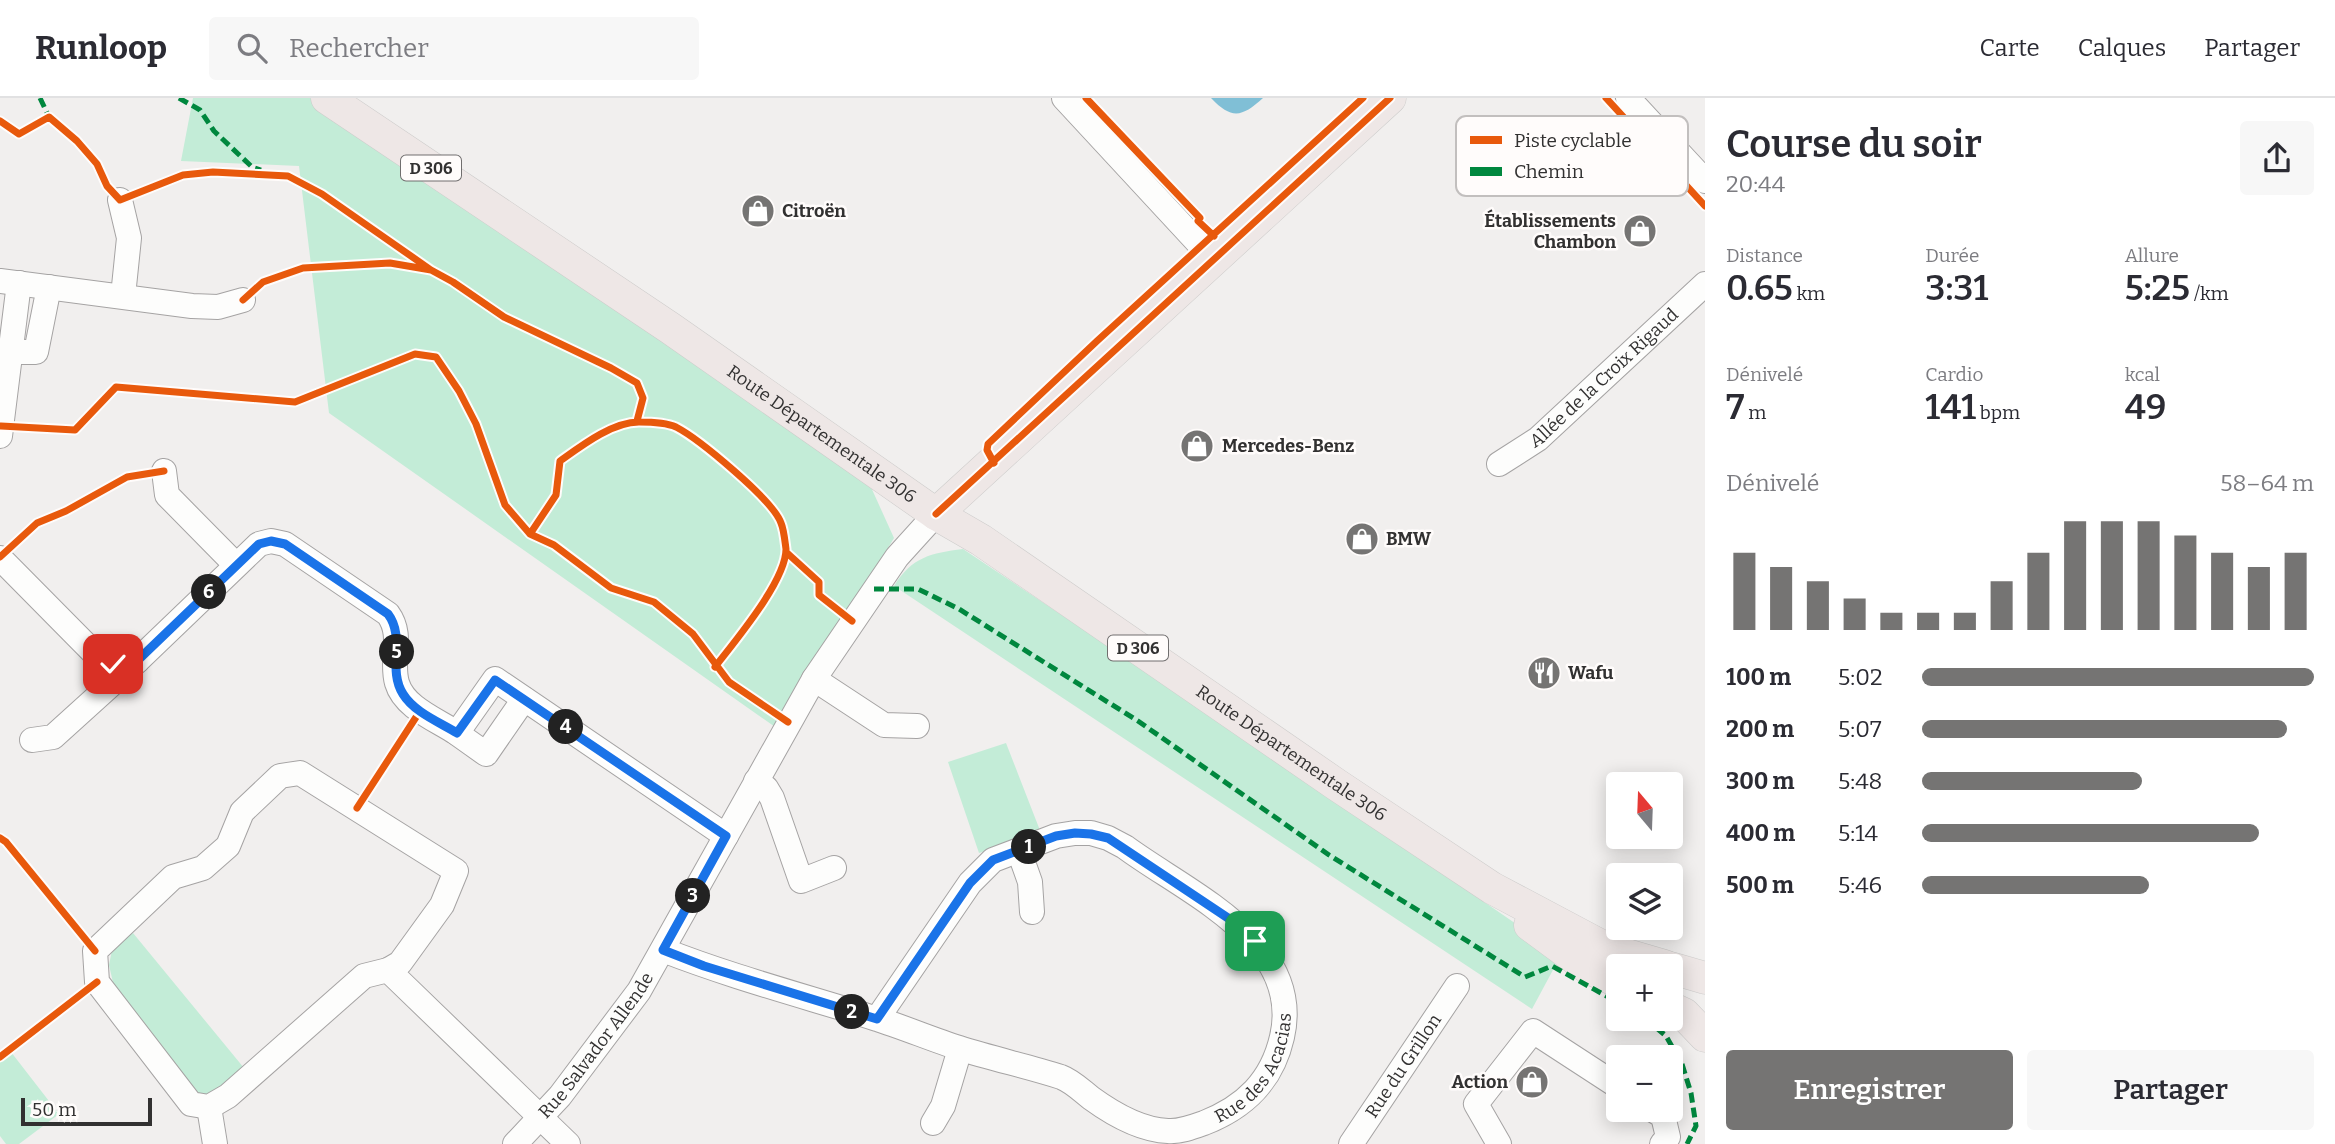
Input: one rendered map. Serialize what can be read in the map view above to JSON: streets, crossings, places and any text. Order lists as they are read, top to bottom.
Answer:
{
  "streets": {
    "main road": ["D 306", "Route Départementale 306"],
    "street": [
      "Allée de la Croix Rigaud",
      "Rue Salvador Allende",
      "Rue des Acacias",
      "Rue du Grillon"
    ]
  },
  "crossings": [
    ["Route Départementale 306", "Rue Salvador Allende"],
    ["Rue Salvador Allende", "Rue des Acacias"]
  ],
  "places": {
    "shop": [
      "Citroën",
      "Établissements Chambon",
      "Mercedes-Benz",
      "BMW",
      "Action"
    ],
    "restaurant": ["Wafu"]
  },
  "legend": ["Piste cyclable", "Chemin"],
  "scale_bar": "50 m",
  "north": "top",
  "page": {
    "header": "Runloop",
    "search": "Rechercher",
    "nav": ["Carte", "Calques", "Partager"],
    "heading": ["Course du soir", "20:44"],
    "stats": [
      ["Distance", "0.65 km"],
      ["Durée", "3:31"],
      ["Allure", "5:25 /km"],
      ["Dénivelé", "7 m"],
      ["Cardio", "141 bpm"],
      ["kcal", "49"]
    ],
    "chart": ["Dénivelé", "58–64 m"],
    "pins": [
      "6",
      "5",
      "4",
      "1",
      "3",
      "2"
    ],
    "list": [
      {
        "name": "100 m",
        "note": "5:02"
      },
      {
        "name": "200 m",
        "note": "5:07"
      },
      {
        "name": "300 m",
        "note": "5:48"
      },
      {
        "name": "400 m",
        "note": "5:14"
      },
      {
        "name": "500 m",
        "note": "5:46"
      }
    ],
    "map_buttons": ["+", "−"],
    "buttons": ["Enregistrer", "Partager"],
    "scale": "50 m"
  }
}
